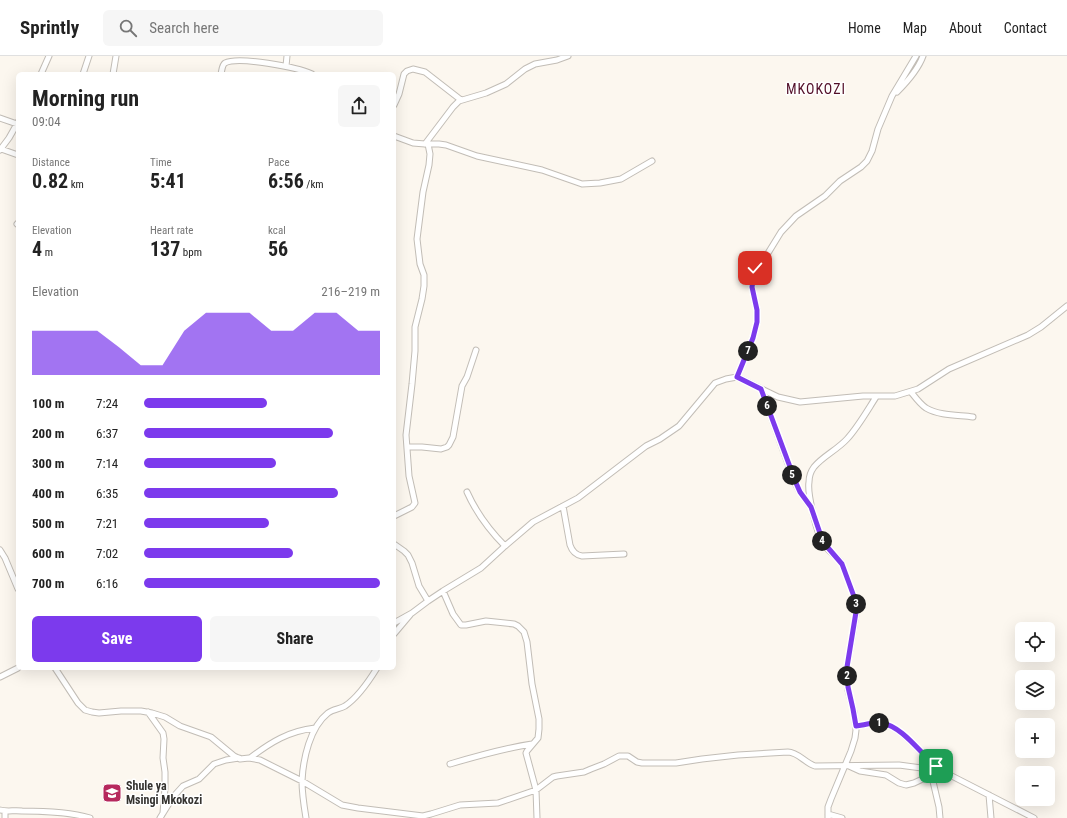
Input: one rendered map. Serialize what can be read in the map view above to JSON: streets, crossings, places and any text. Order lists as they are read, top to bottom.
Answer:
{
  "districts": ["MKOKOZI"],
  "places": {
    "school or university": ["Shule ya Msingi Mkokozi"]
  },
  "page": {
    "header": "Sprintly",
    "search": "Search here",
    "nav": [
      "Home",
      "Map",
      "About",
      "Contact"
    ],
    "heading": ["Morning run", "09:04"],
    "stats": [
      ["Distance", "0.82 km"],
      ["Time", "5:41"],
      ["Pace", "6:56 /km"],
      ["Elevation", "4 m"],
      ["Heart rate", "137 bpm"],
      ["kcal", "56"]
    ],
    "chart": ["Elevation", "216–219 m"],
    "pins": [
      "7",
      "6",
      "5",
      "4",
      "3",
      "2",
      "1"
    ],
    "list": [
      {
        "name": "100 m",
        "note": "7:24"
      },
      {
        "name": "200 m",
        "note": "6:37"
      },
      {
        "name": "300 m",
        "note": "7:14"
      },
      {
        "name": "400 m",
        "note": "6:35"
      },
      {
        "name": "500 m",
        "note": "7:21"
      },
      {
        "name": "600 m",
        "note": "7:02"
      },
      {
        "name": "700 m",
        "note": "6:16"
      }
    ],
    "buttons": ["Save", "Share"],
    "map_buttons": ["+", "−"]
  }
}
